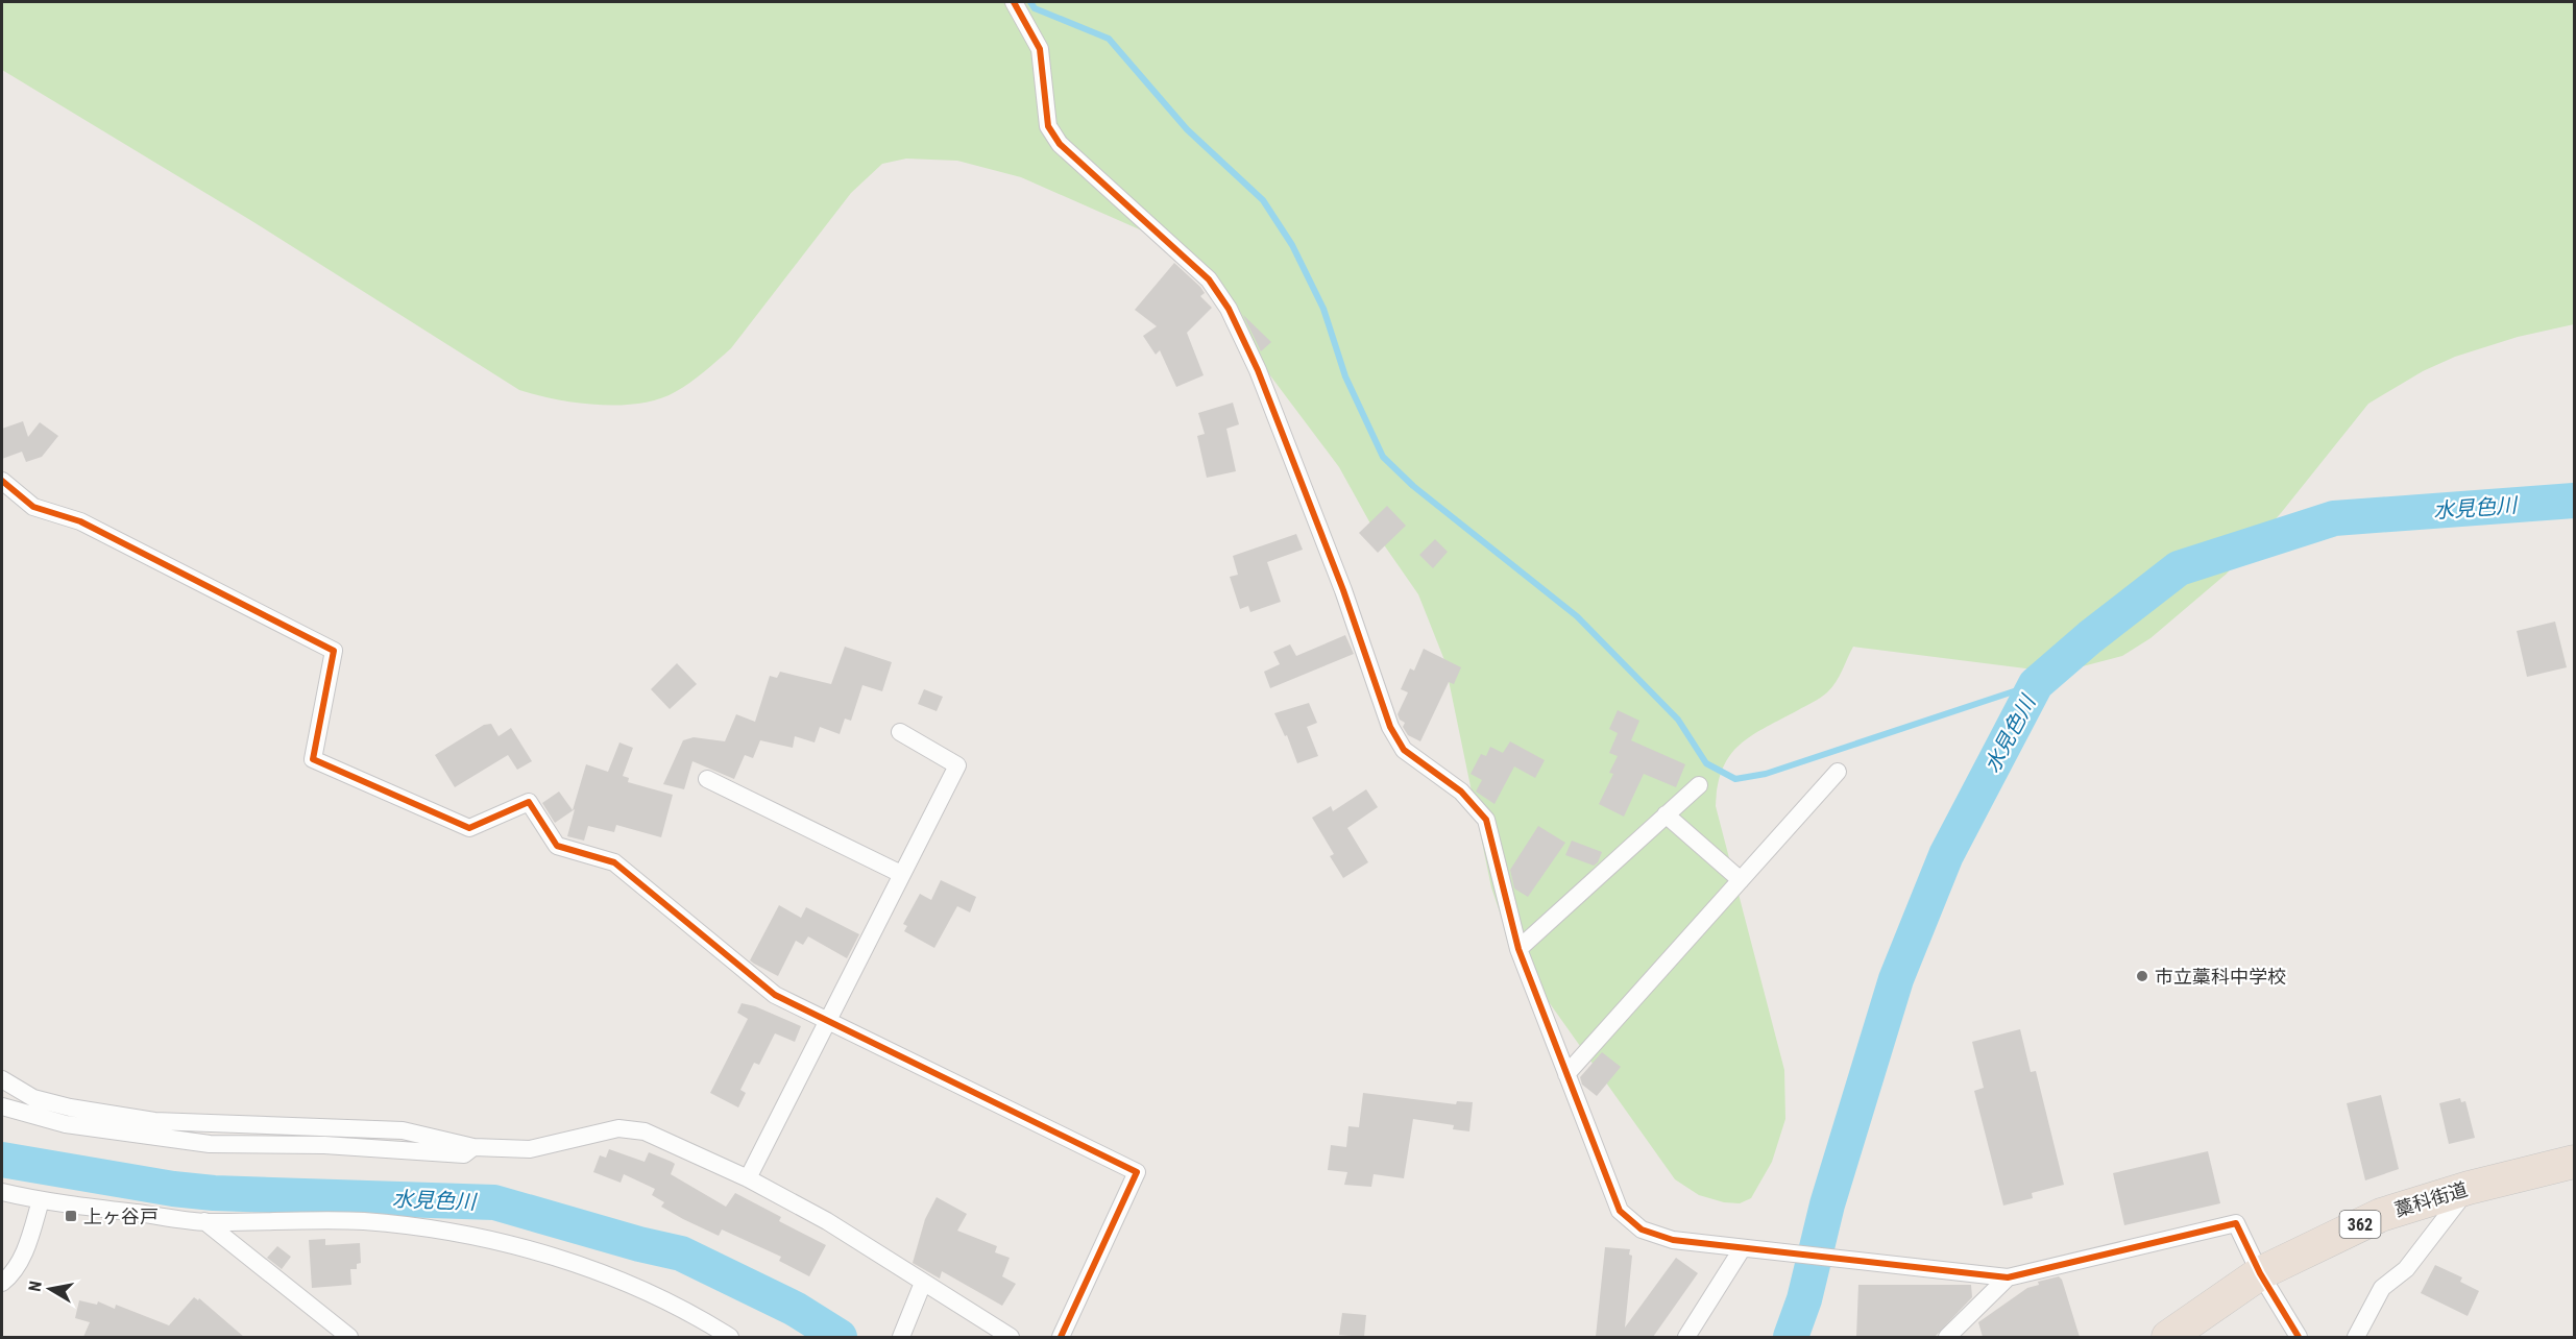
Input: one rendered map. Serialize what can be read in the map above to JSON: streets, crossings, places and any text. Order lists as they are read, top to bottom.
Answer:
{
  "streets": {
    "highway": ["藁科街道", "362"]
  },
  "water": ["水見色川"],
  "places": {
    "other": ["市立藁科中学校"],
    "transit": ["上ヶ谷戸"]
  },
  "north": "left"
}
